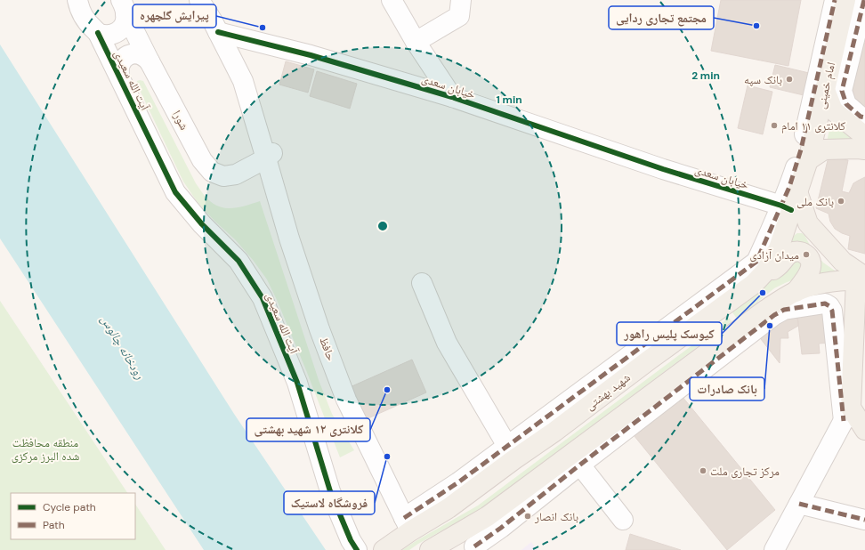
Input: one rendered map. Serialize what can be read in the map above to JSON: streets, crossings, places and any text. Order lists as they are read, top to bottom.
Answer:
{
  "streets": {
    "main road": ["امام خمینی", "شهید بهشتی"],
    "street": [
      "آیت الله سعیدی",
      "خیابان سعدی",
      "شورا",
      "حافظ"
    ]
  },
  "crossings": [
    ["امام خمینی", "خیابان سعدی"],
    ["امام خمینی", "شهید بهشتی"],
    ["خیابان سعدی", "شهید بهشتی"],
    ["شورا", "حافظ"],
    ["حافظ", "شهید بهشتی"]
  ],
  "water": ["رودخانه چالوس"],
  "parks": ["منطقه محافظت شده البرز مرکزی"],
  "places": [
    "مجتمع تجاری ردایی",
    "پیرایش گلچهره",
    "بانک سپه",
    "کلانتری ۱۱ امام",
    "بانک ملی",
    "میدان آزادی",
    "کیوسک پلیس راهور",
    "بانک صادرات",
    "کلانتری ۱۲ شهید بهشتی",
    "فروشگاه لاستیک",
    "مرکز تجاری ملت",
    "بانک انصار"
  ],
  "legend": ["Cycle path", "Path"],
  "rings": ["2 min", "1 min"]
}
